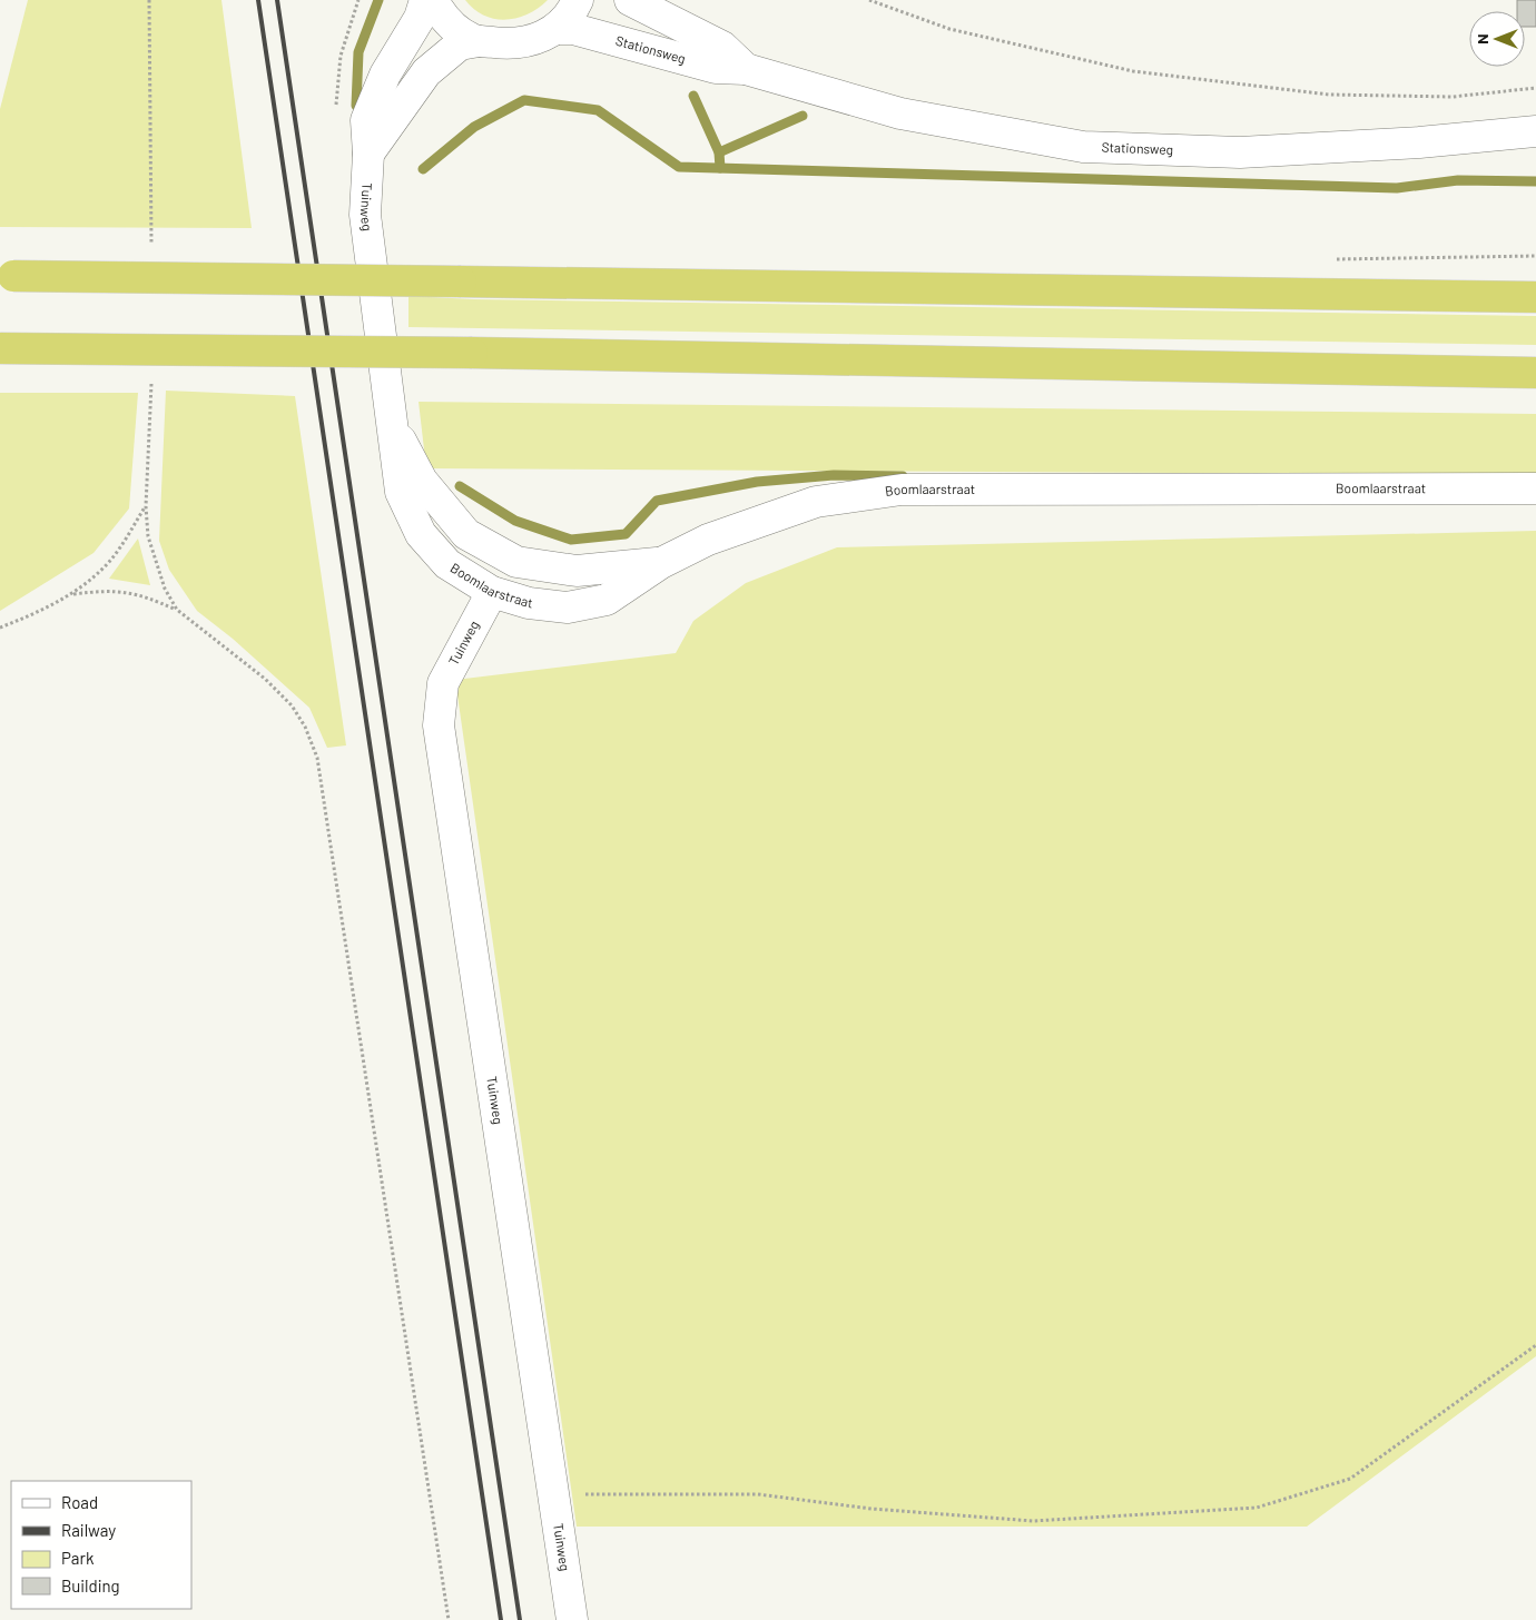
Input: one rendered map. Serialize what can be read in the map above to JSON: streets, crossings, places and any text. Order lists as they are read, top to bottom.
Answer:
{
  "streets": {
    "street": ["Stationsweg", "Tuinweg", "Boomlaarstraat"]
  },
  "crossings": [
    ["Tuinweg", "Boomlaarstraat"]
  ],
  "legend": [
    "Road",
    "Railway",
    "Park",
    "Building"
  ],
  "north": "left"
}
